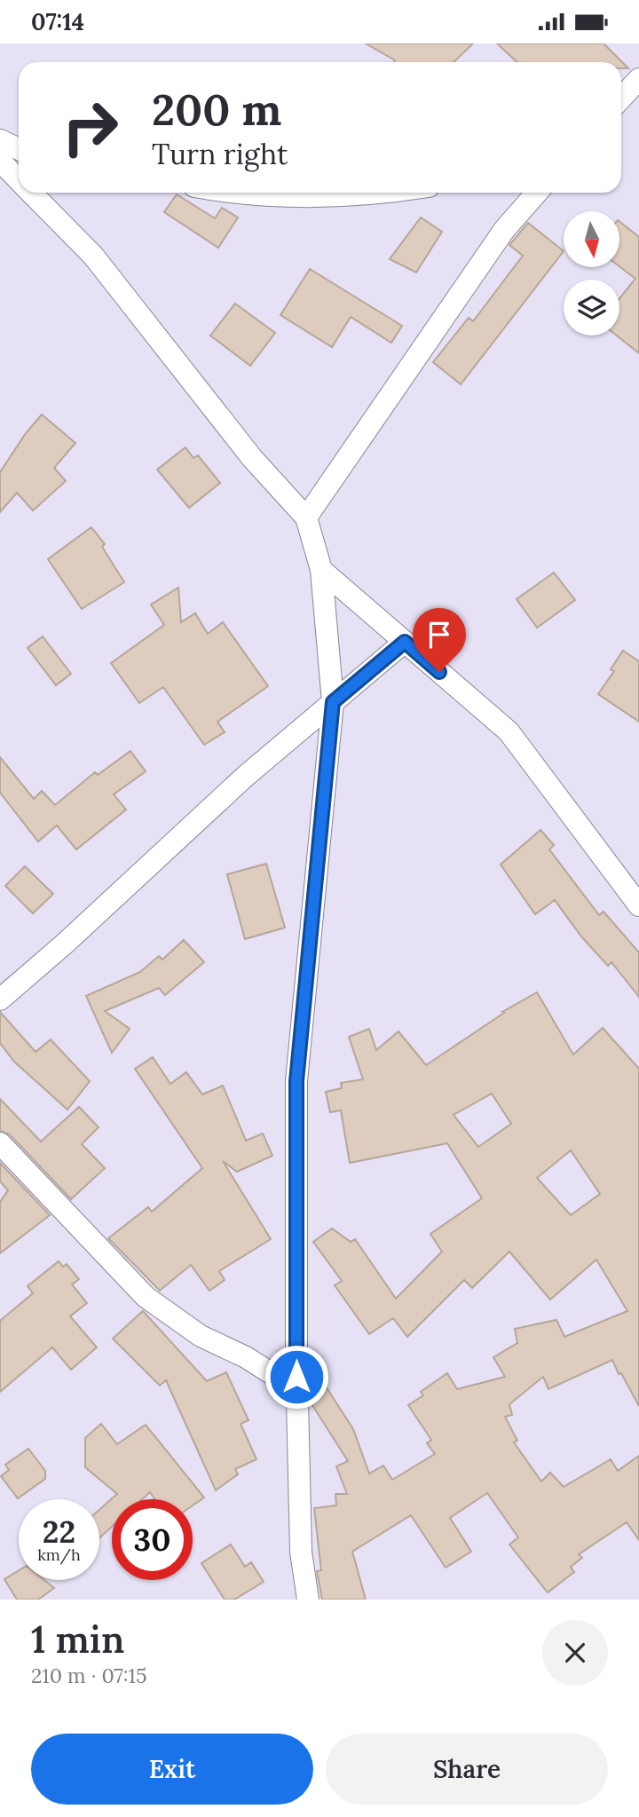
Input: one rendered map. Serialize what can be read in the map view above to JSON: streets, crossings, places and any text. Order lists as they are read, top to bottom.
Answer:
{
  "north": "bottom",
  "page": {
    "status": "07:14",
    "turn": ["200 m", "Turn right"],
    "speed": "22 km/h",
    "limit": "30",
    "heading": ["1 min", "210 m · 07:15"],
    "buttons": ["Exit", "Share"]
  }
}
